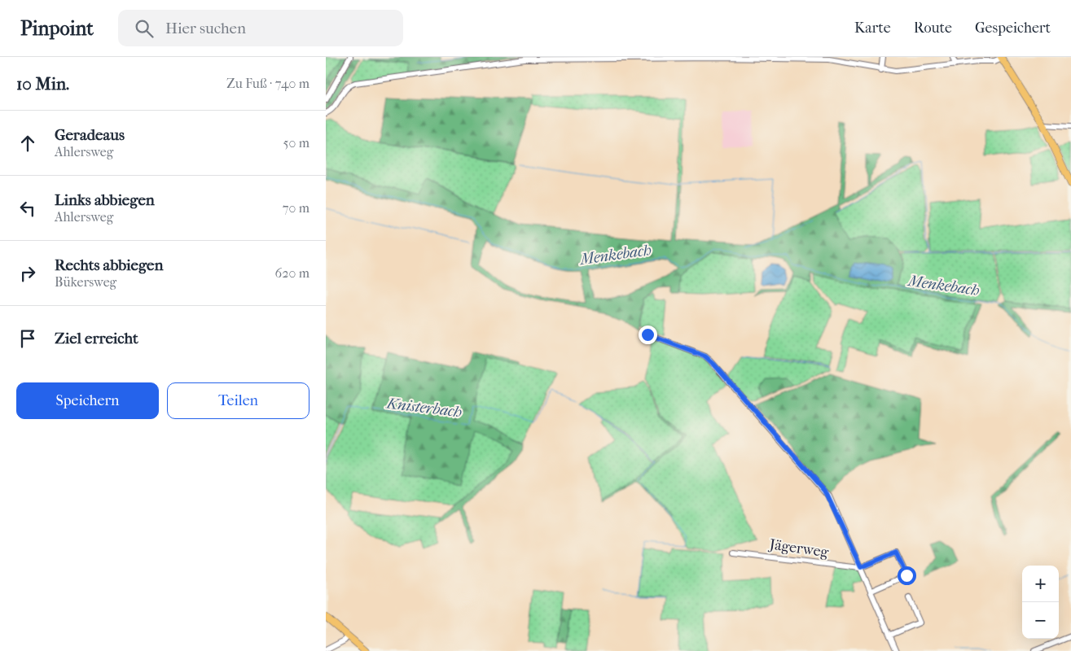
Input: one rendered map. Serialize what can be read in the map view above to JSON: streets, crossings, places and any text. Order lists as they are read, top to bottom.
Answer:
{
  "streets": {
    "street": ["Jägerweg"]
  },
  "water": ["Menkebach", "Knisterbach"],
  "page": {
    "header": "Pinpoint",
    "search": "Hier suchen",
    "nav": ["Karte", "Route", "Gespeichert"],
    "heading": ["10 Min.", "Zu Fuß · 740 m"],
    "list": [
      ["Geradeaus", "Ahlersweg", "50 m"],
      ["Links abbiegen", "Ahlersweg", "70 m"],
      ["Rechts abbiegen", "Bükersweg", "620 m"],
      "Ziel erreicht"
    ],
    "buttons": ["Speichern", "Teilen"],
    "map_buttons": ["+", "−"]
  }
}
